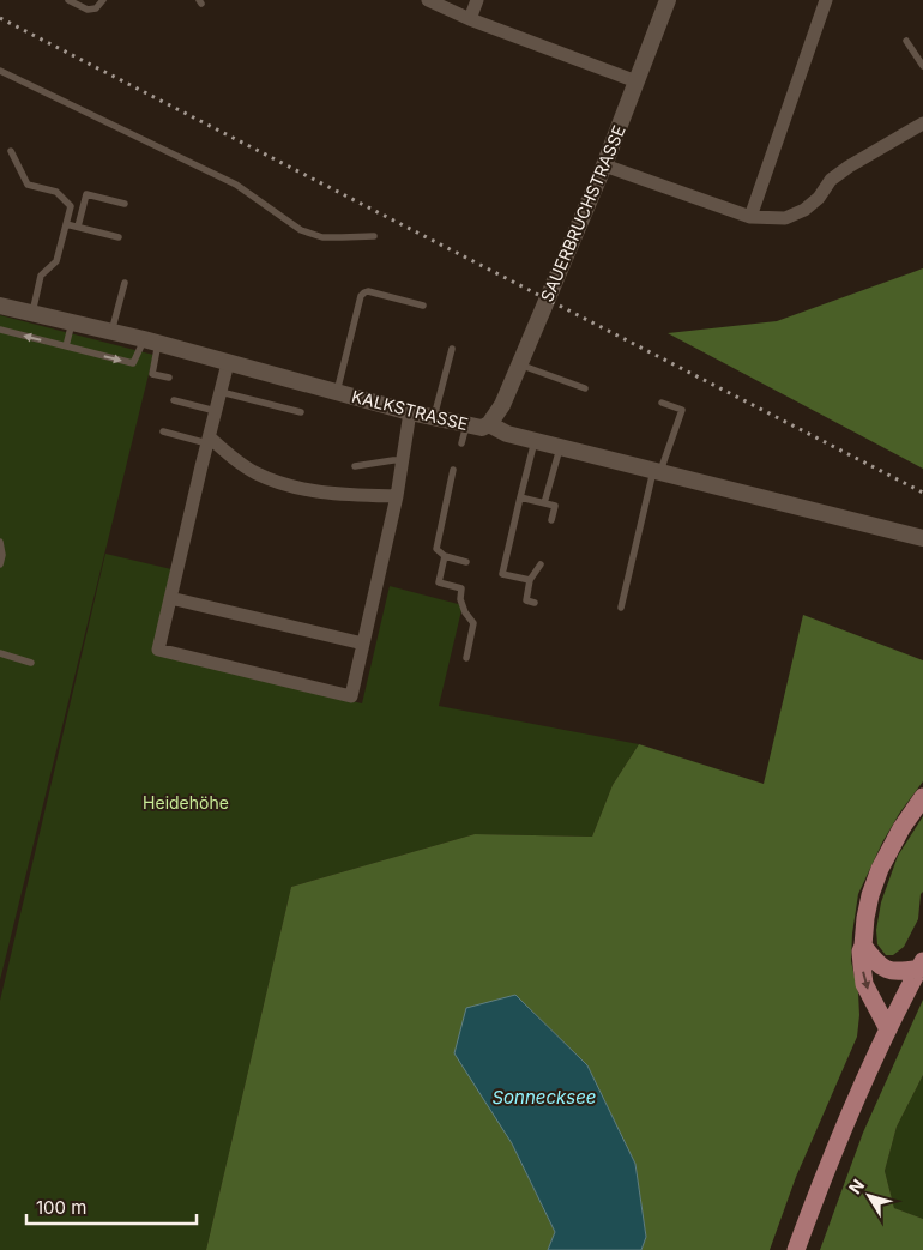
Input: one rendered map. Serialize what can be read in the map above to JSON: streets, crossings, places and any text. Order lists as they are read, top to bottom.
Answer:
{
  "streets": {
    "street": ["SAUERBRUCHSTRASSE", "KALKSTRASSE"]
  },
  "crossings": [
    ["SAUERBRUCHSTRASSE", "KALKSTRASSE"]
  ],
  "water": ["Sonnecksee"],
  "parks": ["Heidehöhe"],
  "scale_bar": "100 m",
  "north": "top left"
}
